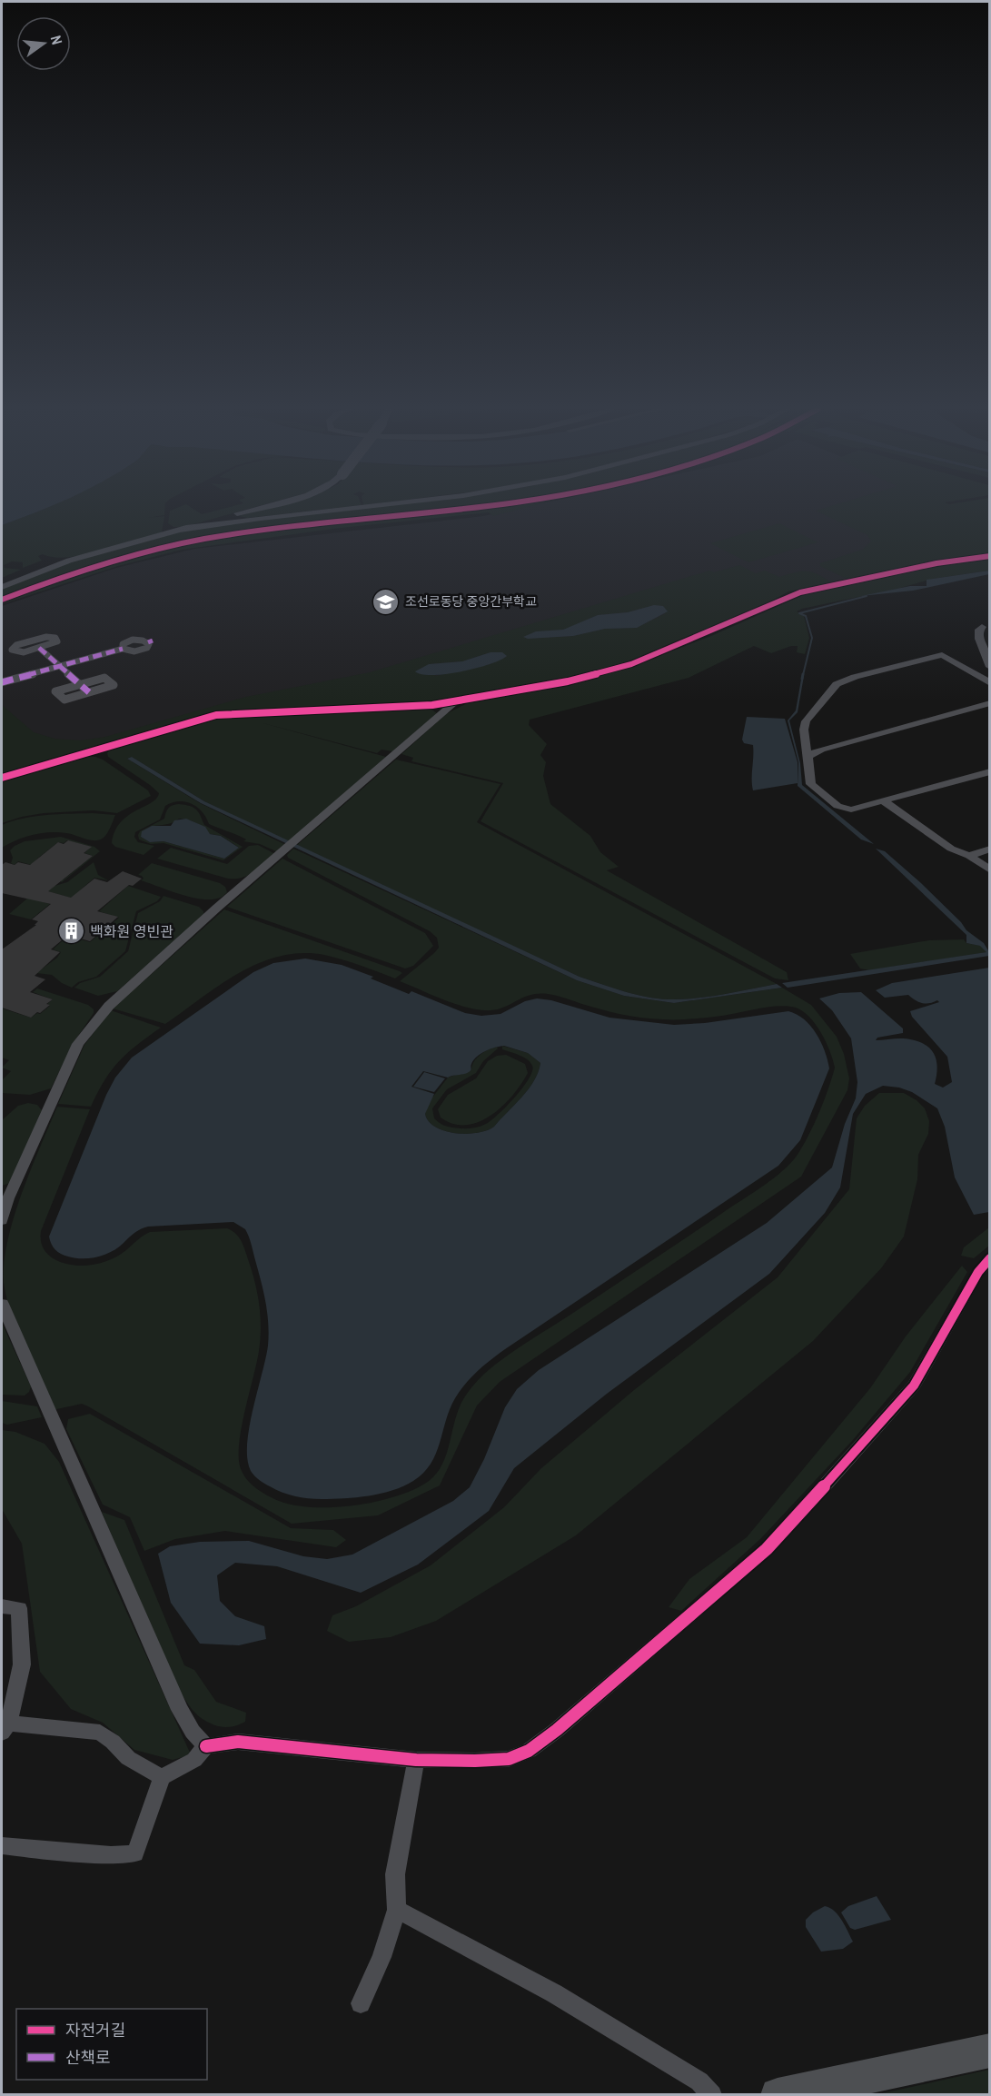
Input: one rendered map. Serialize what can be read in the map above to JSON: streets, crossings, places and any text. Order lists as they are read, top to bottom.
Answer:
{
  "places": {
    "school or university": ["조선로동당 중앙간부학교"],
    "building": ["백화원 영빈관"]
  },
  "legend": ["자전거길", "산책로"],
  "north": "right"
}
